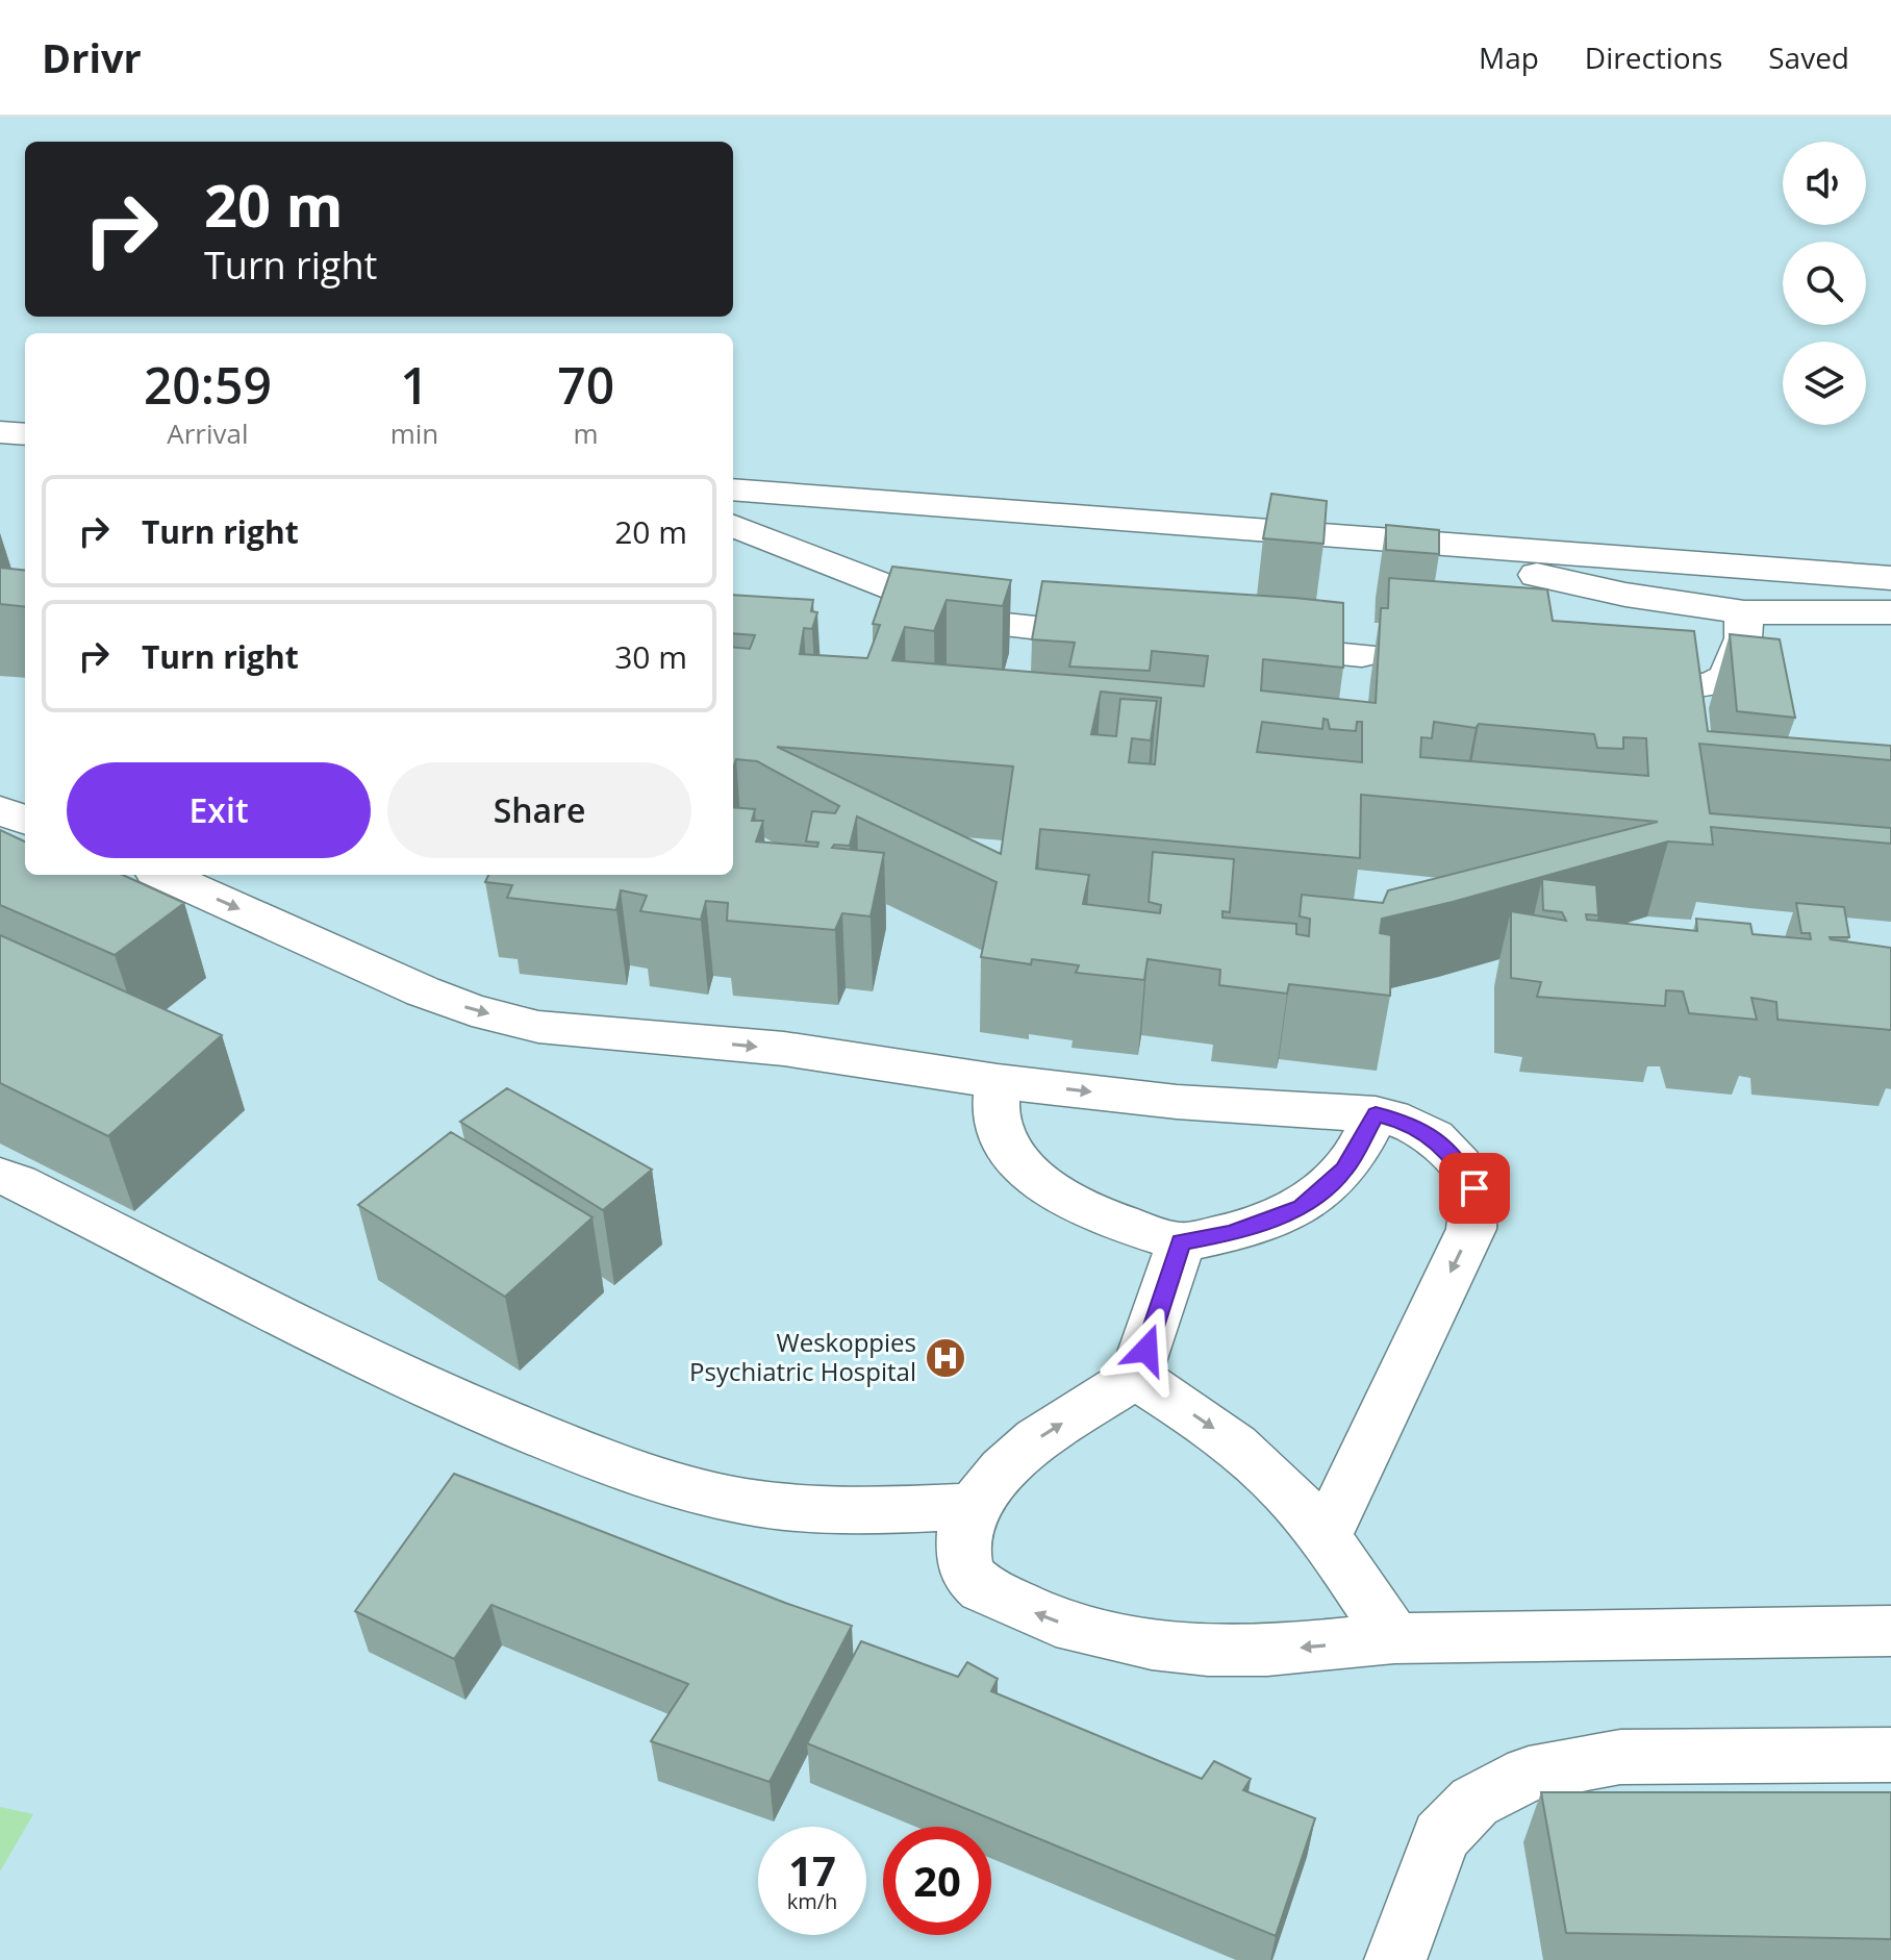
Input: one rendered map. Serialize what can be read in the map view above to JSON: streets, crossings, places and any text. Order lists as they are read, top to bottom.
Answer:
{
  "places": {
    "hospital": ["Weskoppies Psychiatric Hospital"]
  },
  "page": {
    "header": "Drivr",
    "nav": ["Map", "Directions", "Saved"],
    "turn": ["20 m", "Turn right"],
    "eta": [
      "20:59",
      "Arrival",
      "1",
      "min",
      "70",
      "m"
    ],
    "list": [
      {
        "name": "Turn right",
        "value": "20 m"
      },
      {
        "name": "Turn right",
        "value": "30 m"
      }
    ],
    "buttons": ["Exit", "Share"],
    "speed": "17 km/h",
    "limit": "20"
  }
}
